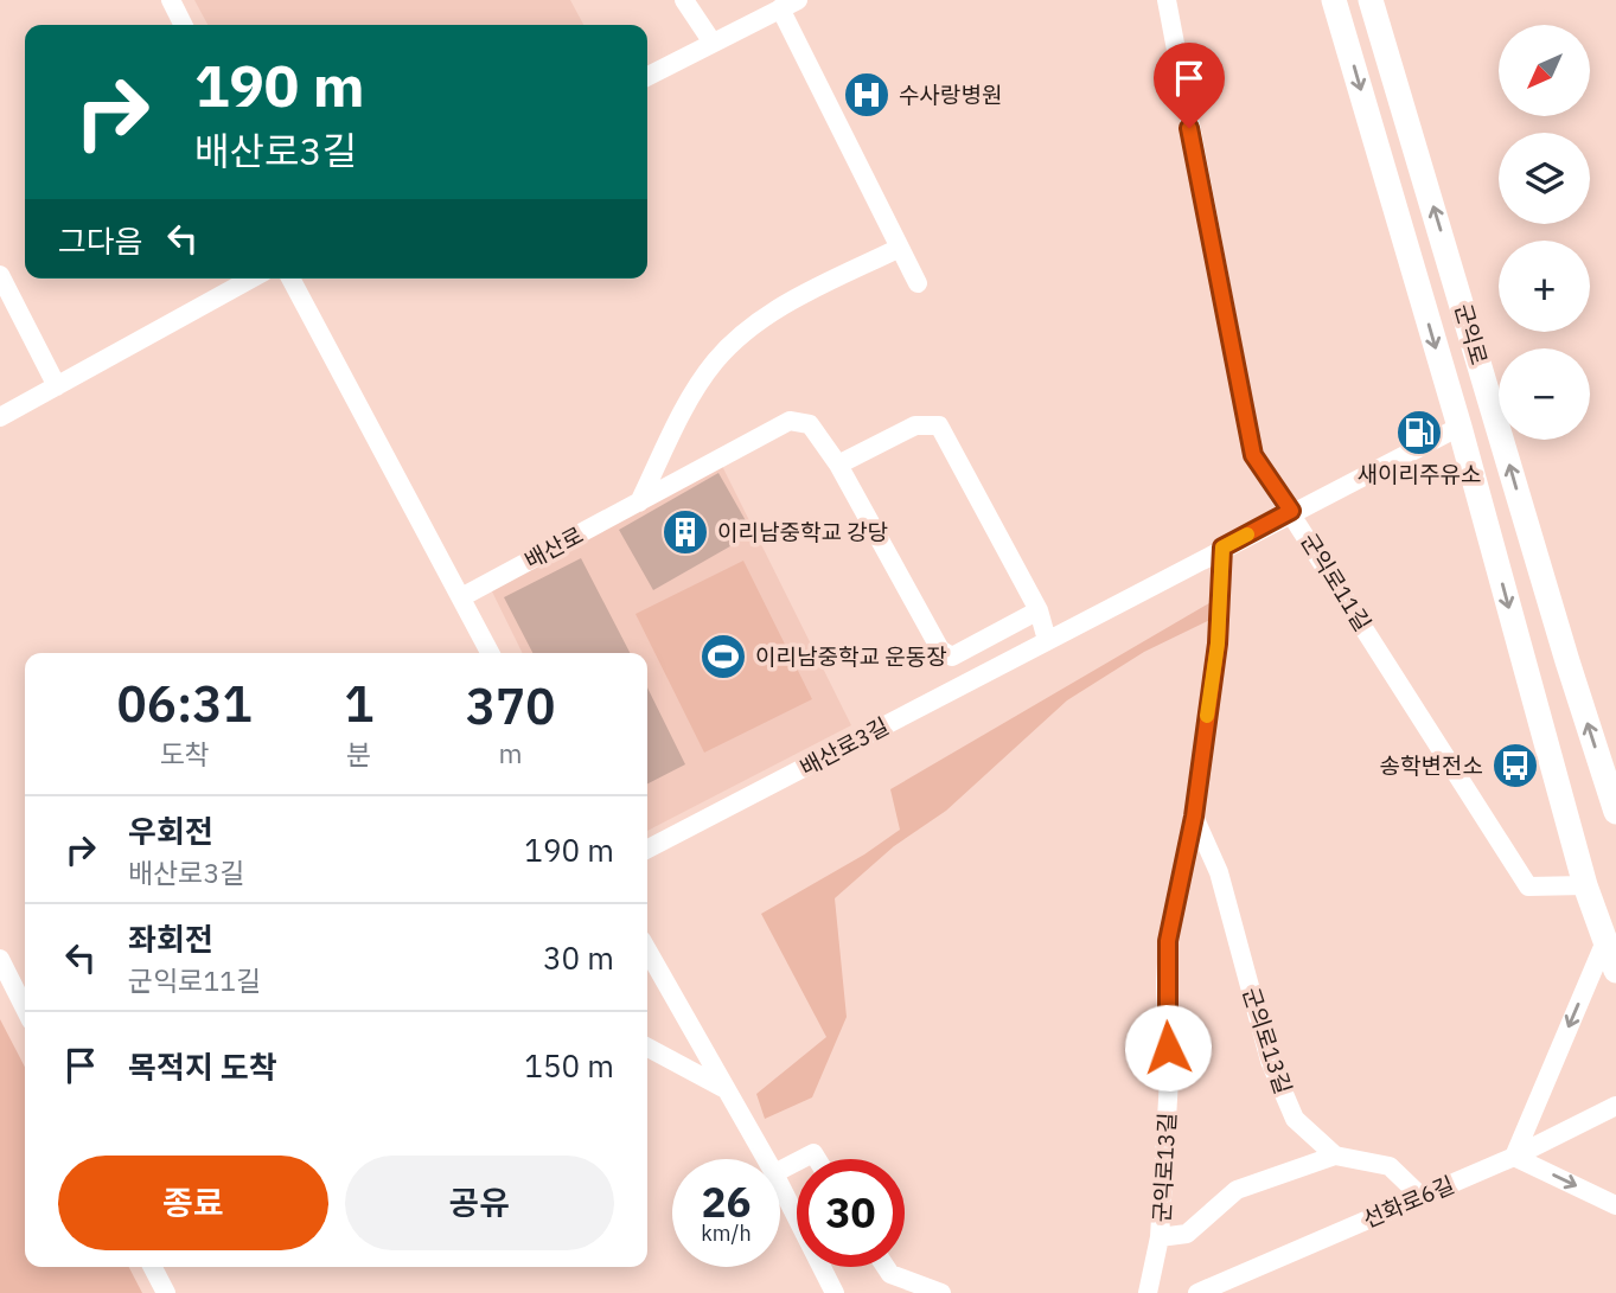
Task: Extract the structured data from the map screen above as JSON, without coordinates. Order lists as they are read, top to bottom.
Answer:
{
  "streets": {
    "main road": ["군익로"],
    "street": [
      "배산로",
      "군익로11길",
      "배산로3길",
      "군의로13길",
      "군익로13길",
      "선화로6길"
    ]
  },
  "crossings": [
    ["군익로", "군익로11길"],
    ["군익로11길", "배산로3길"],
    ["배산로3길", "군익로13길"],
    ["군의로13길", "군익로13길"]
  ],
  "places": {
    "hospital": ["수사랑병원"],
    "fuel station": ["새이리주유소"],
    "building": ["이리남중학교 강당"],
    "sports": ["이리남중학교 운동장"],
    "bus stop": ["송학변전소"]
  },
  "north": "bottom left",
  "page": {
    "map_buttons": ["+", "−"],
    "turn": ["190 m", "배산로3길"],
    "then": "그다음",
    "eta": [
      "06:31",
      "도착",
      "1",
      "분",
      "370",
      "m"
    ],
    "list": [
      {
        "name": "우회전",
        "note": "배산로3길",
        "value": "190 m"
      },
      {
        "name": "좌회전",
        "note": "군익로11길",
        "value": "30 m"
      },
      {
        "name": "목적지 도착",
        "value": "150 m"
      }
    ],
    "buttons": ["종료", "공유"],
    "speed": "26 km/h",
    "limit": "30"
  }
}
